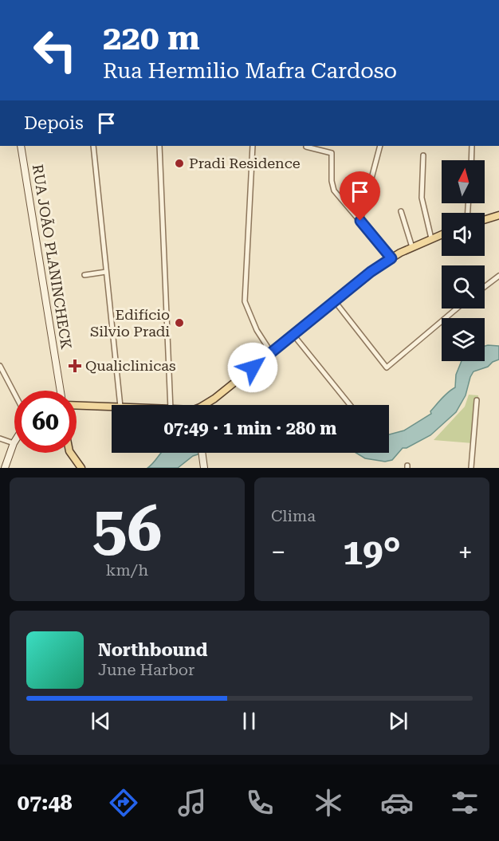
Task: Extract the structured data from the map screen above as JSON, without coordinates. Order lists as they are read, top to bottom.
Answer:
{
  "streets": {
    "main road": ["RUA JOÃO PLANINCHECK"]
  },
  "places": {
    "other": ["Pradi Residence", "Edifício Silvio Pradi"],
    "health": ["Qualiclinicas"]
  },
  "north": "top",
  "page": {
    "turn": ["220 m", "Rua Hermilio Mafra Cardoso"],
    "then": "Depois",
    "limit": "60",
    "trip": "07:49 · 1 min · 280 m",
    "tile": [
      ["56", "km/h"],
      "Clima"
    ],
    "heat": ["−", "19°", "+"],
    "song": ["Northbound", "June Harbor"],
    "tabs": "07:48"
  }
}
